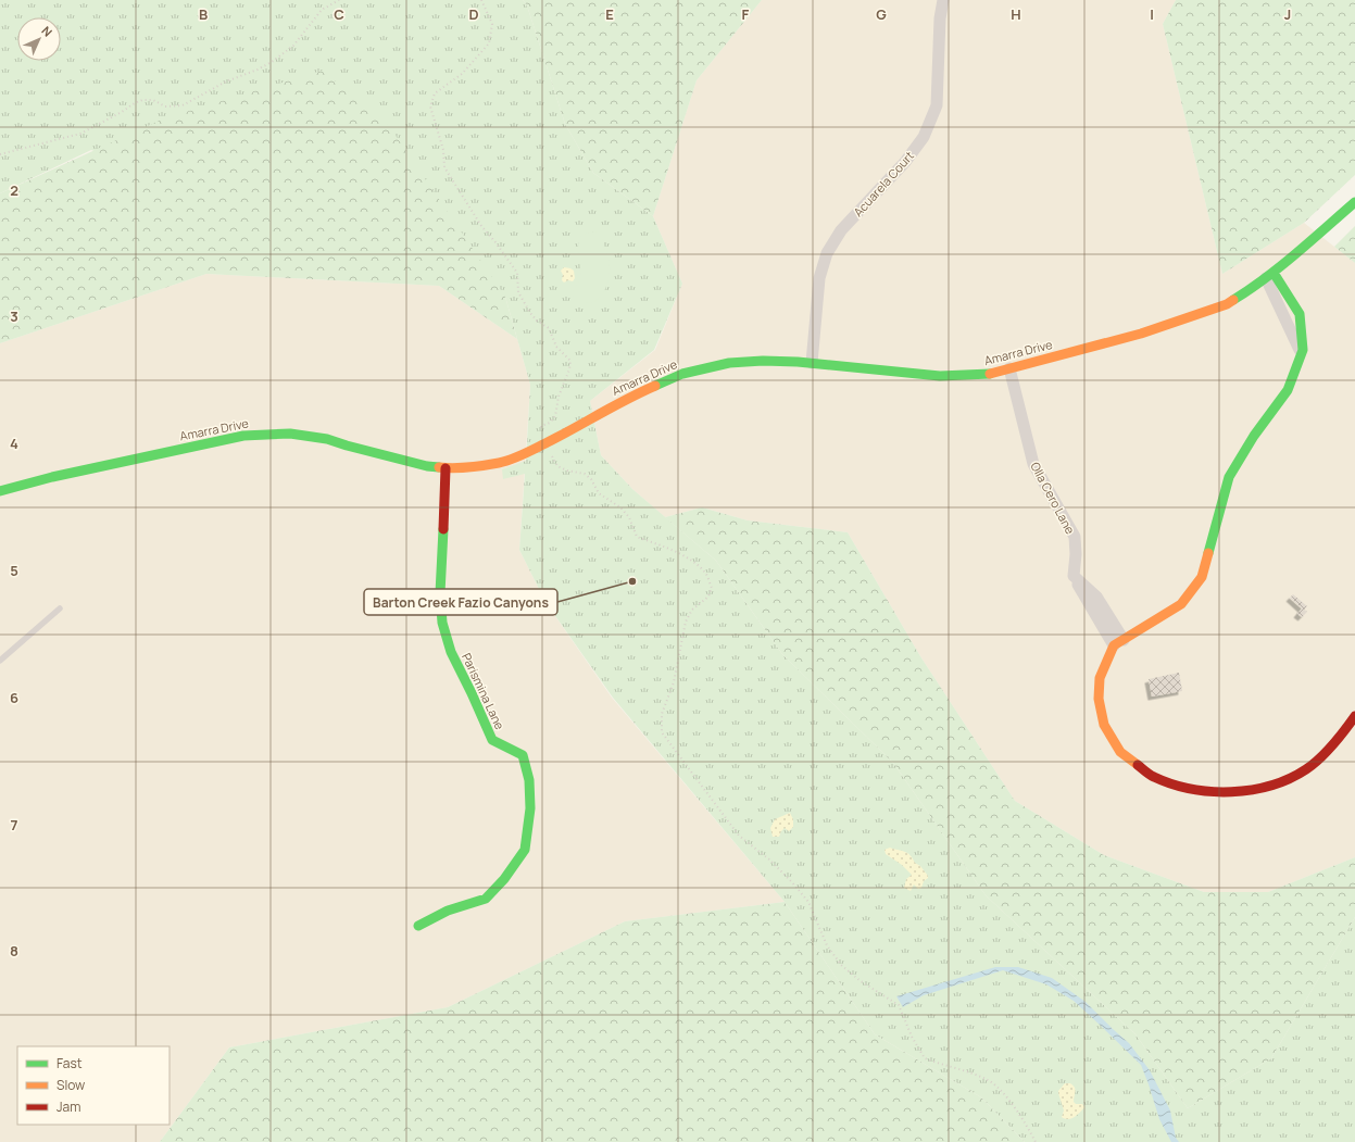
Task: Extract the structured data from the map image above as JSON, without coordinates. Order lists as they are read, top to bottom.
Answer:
{
  "streets": {
    "street": [
      "Acuarela Court",
      "Amarra Drive",
      "Olla Cero Lane",
      "Parismina Lane"
    ]
  },
  "crossings": [
    ["Acuarela Court", "Amarra Drive"],
    ["Amarra Drive", "Olla Cero Lane"],
    ["Amarra Drive", "Parismina Lane"]
  ],
  "places": ["Barton Creek Fazio Canyons"],
  "legend": ["Fast", "Slow", "Jam"],
  "north": "top right",
  "grid": {
    "columns": [
      "B",
      "C",
      "D",
      "E",
      "F",
      "G",
      "H",
      "I",
      "J"
    ],
    "rows": [
      "2",
      "3",
      "4",
      "5",
      "6",
      "7",
      "8"
    ]
  }
}
